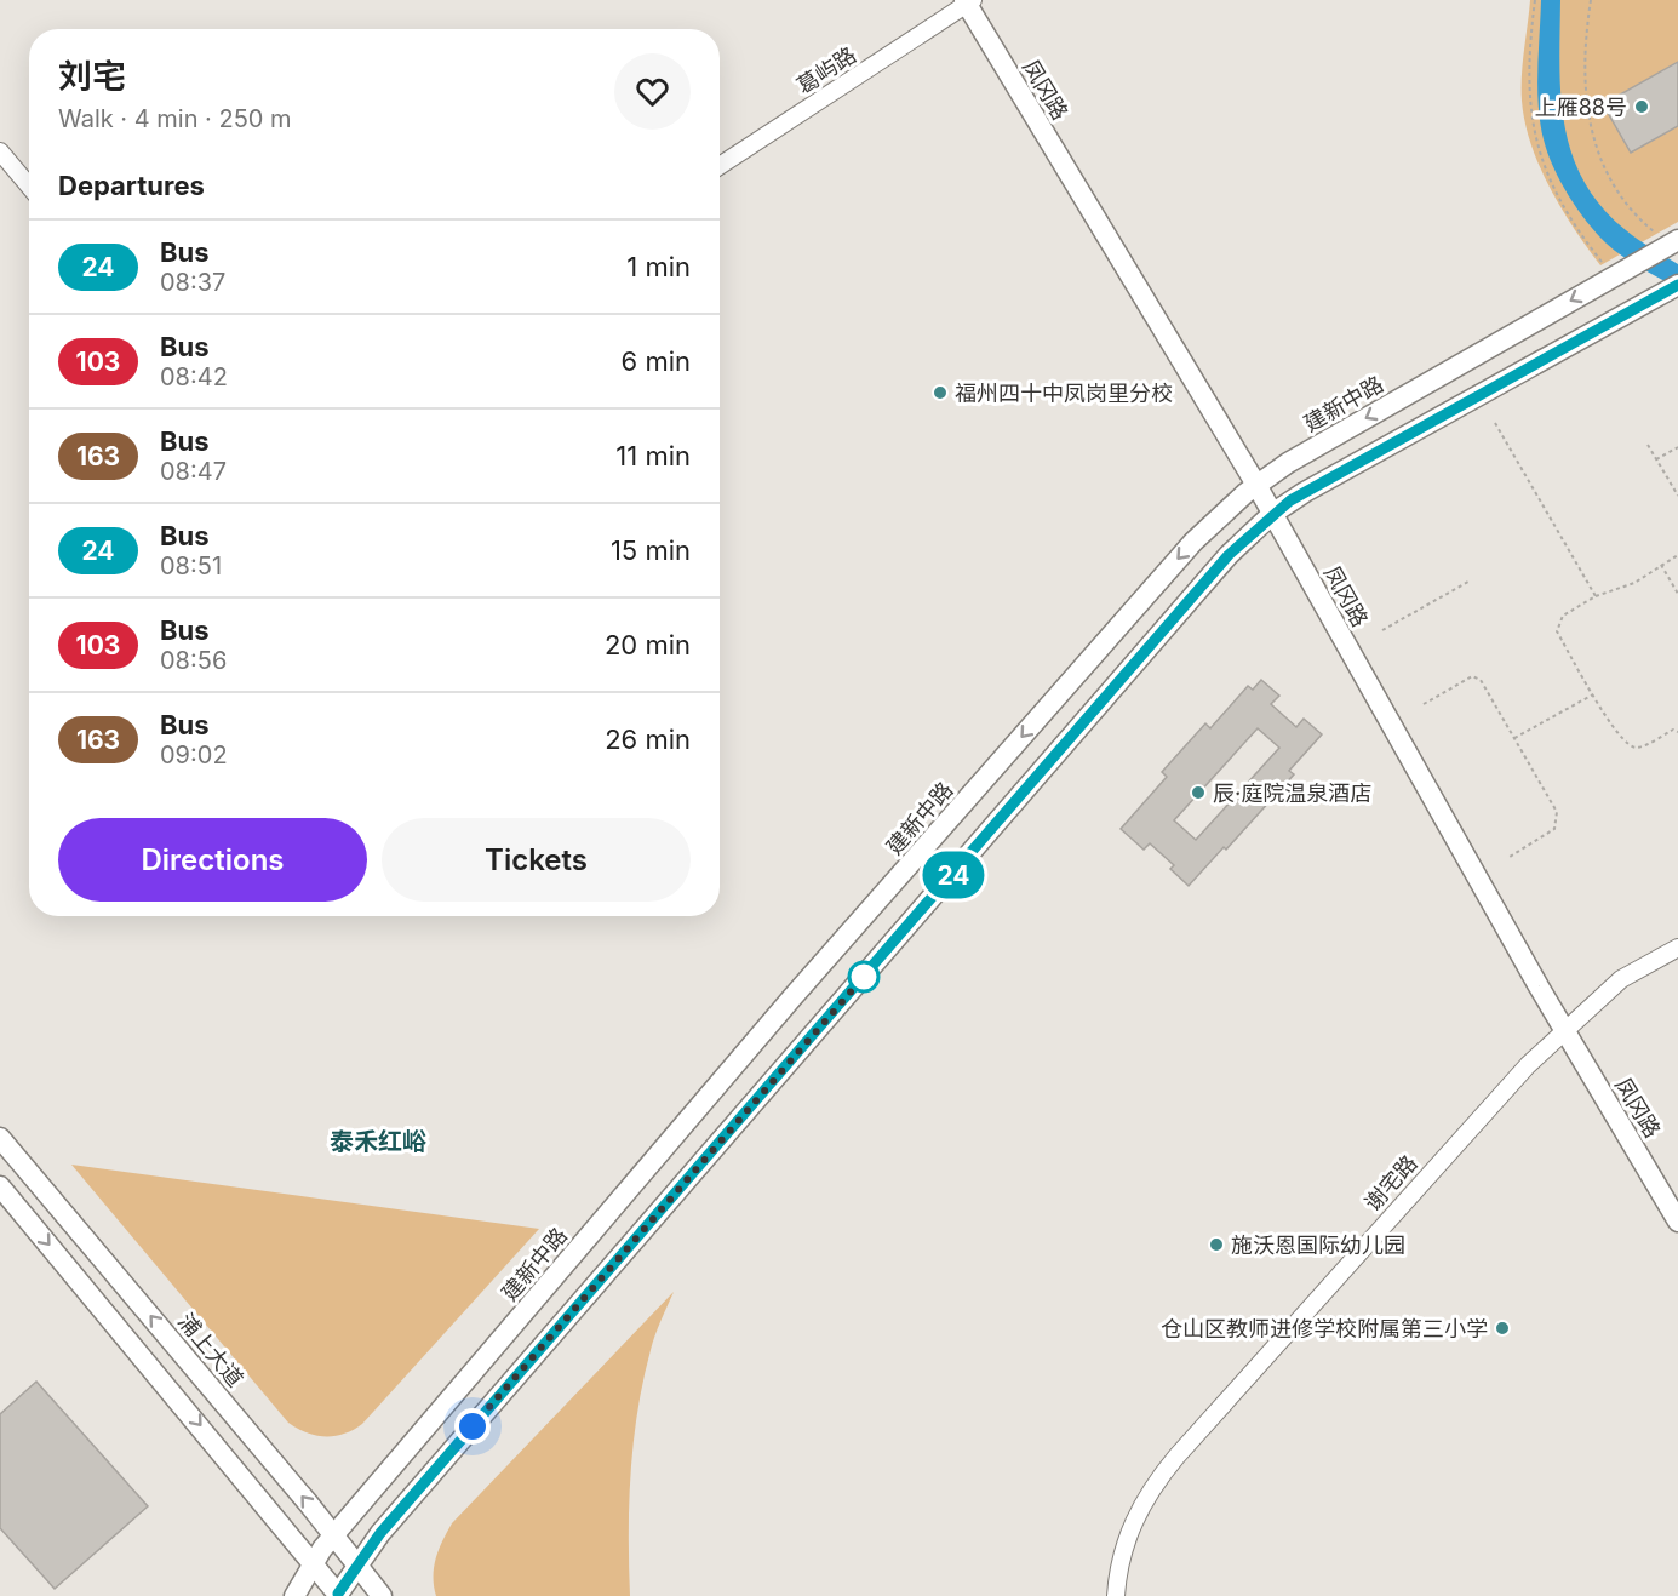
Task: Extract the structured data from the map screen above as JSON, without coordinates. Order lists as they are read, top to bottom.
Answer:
{
  "streets": {
    "main road": ["凤冈路", "建新中路", "浦上大道"],
    "street": ["葛屿路", "谢宅路"]
  },
  "crossings": [
    ["葛屿路", "凤冈路"],
    ["凤冈路", "建新中路"],
    ["凤冈路", "谢宅路"],
    ["建新中路", "浦上大道"]
  ],
  "districts": ["泰禾红峪"],
  "places": [
    "上雁88号",
    "福州四十中凤岗里分校",
    "辰·庭院温泉酒店",
    "施沃恩国际幼儿园",
    "仓山区教师进修学校附属第三小学"
  ],
  "lines": ["bus line 24"],
  "page": {
    "on_map": "24",
    "heading": [
      ["刘宅", "Walk · 4 min · 250 m"],
      "Departures"
    ],
    "list": [
      {
        "mark": "24",
        "name": "Bus",
        "note": "08:37",
        "value": "1 min"
      },
      {
        "mark": "103",
        "name": "Bus",
        "note": "08:42",
        "value": "6 min"
      },
      {
        "mark": "163",
        "name": "Bus",
        "note": "08:47",
        "value": "11 min"
      },
      {
        "mark": "24",
        "name": "Bus",
        "note": "08:51",
        "value": "15 min"
      },
      {
        "mark": "103",
        "name": "Bus",
        "note": "08:56",
        "value": "20 min"
      },
      {
        "mark": "163",
        "name": "Bus",
        "note": "09:02",
        "value": "26 min"
      }
    ],
    "buttons": ["Directions", "Tickets"]
  }
}
